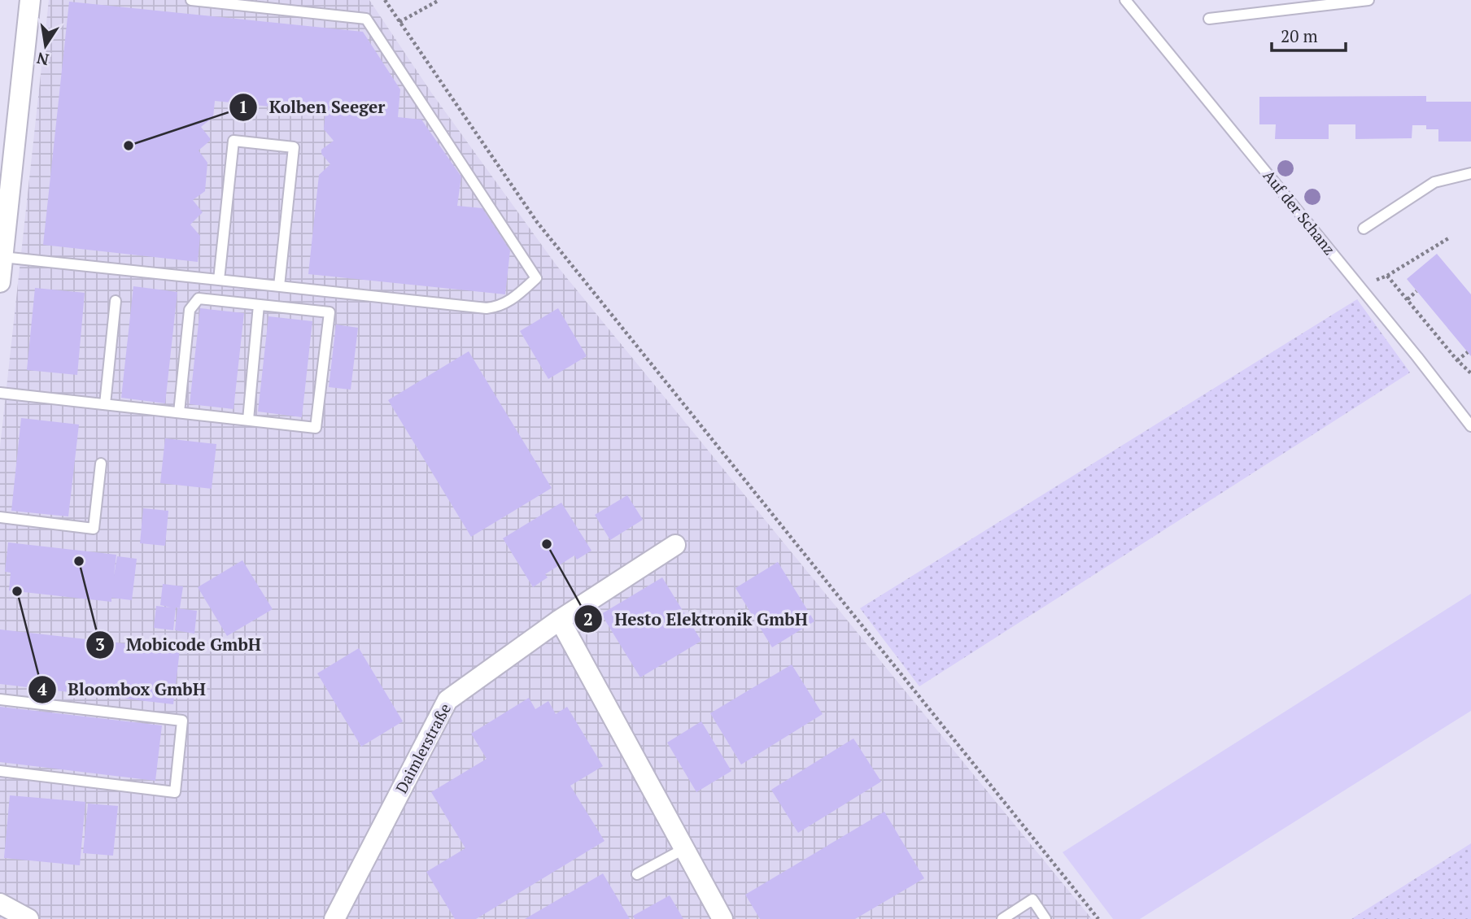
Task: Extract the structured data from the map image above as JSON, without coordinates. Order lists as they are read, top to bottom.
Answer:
{
  "streets": {
    "street": ["Daimlerstraße"],
    "lane": ["Auf der Schanz"]
  },
  "places": [
    "Kolben Seeger",
    "Hesto Elektronik GmbH",
    "Mobicode GmbH",
    "Bloombox GmbH"
  ],
  "scale_bar": "20 m",
  "north": "bottom"
}
